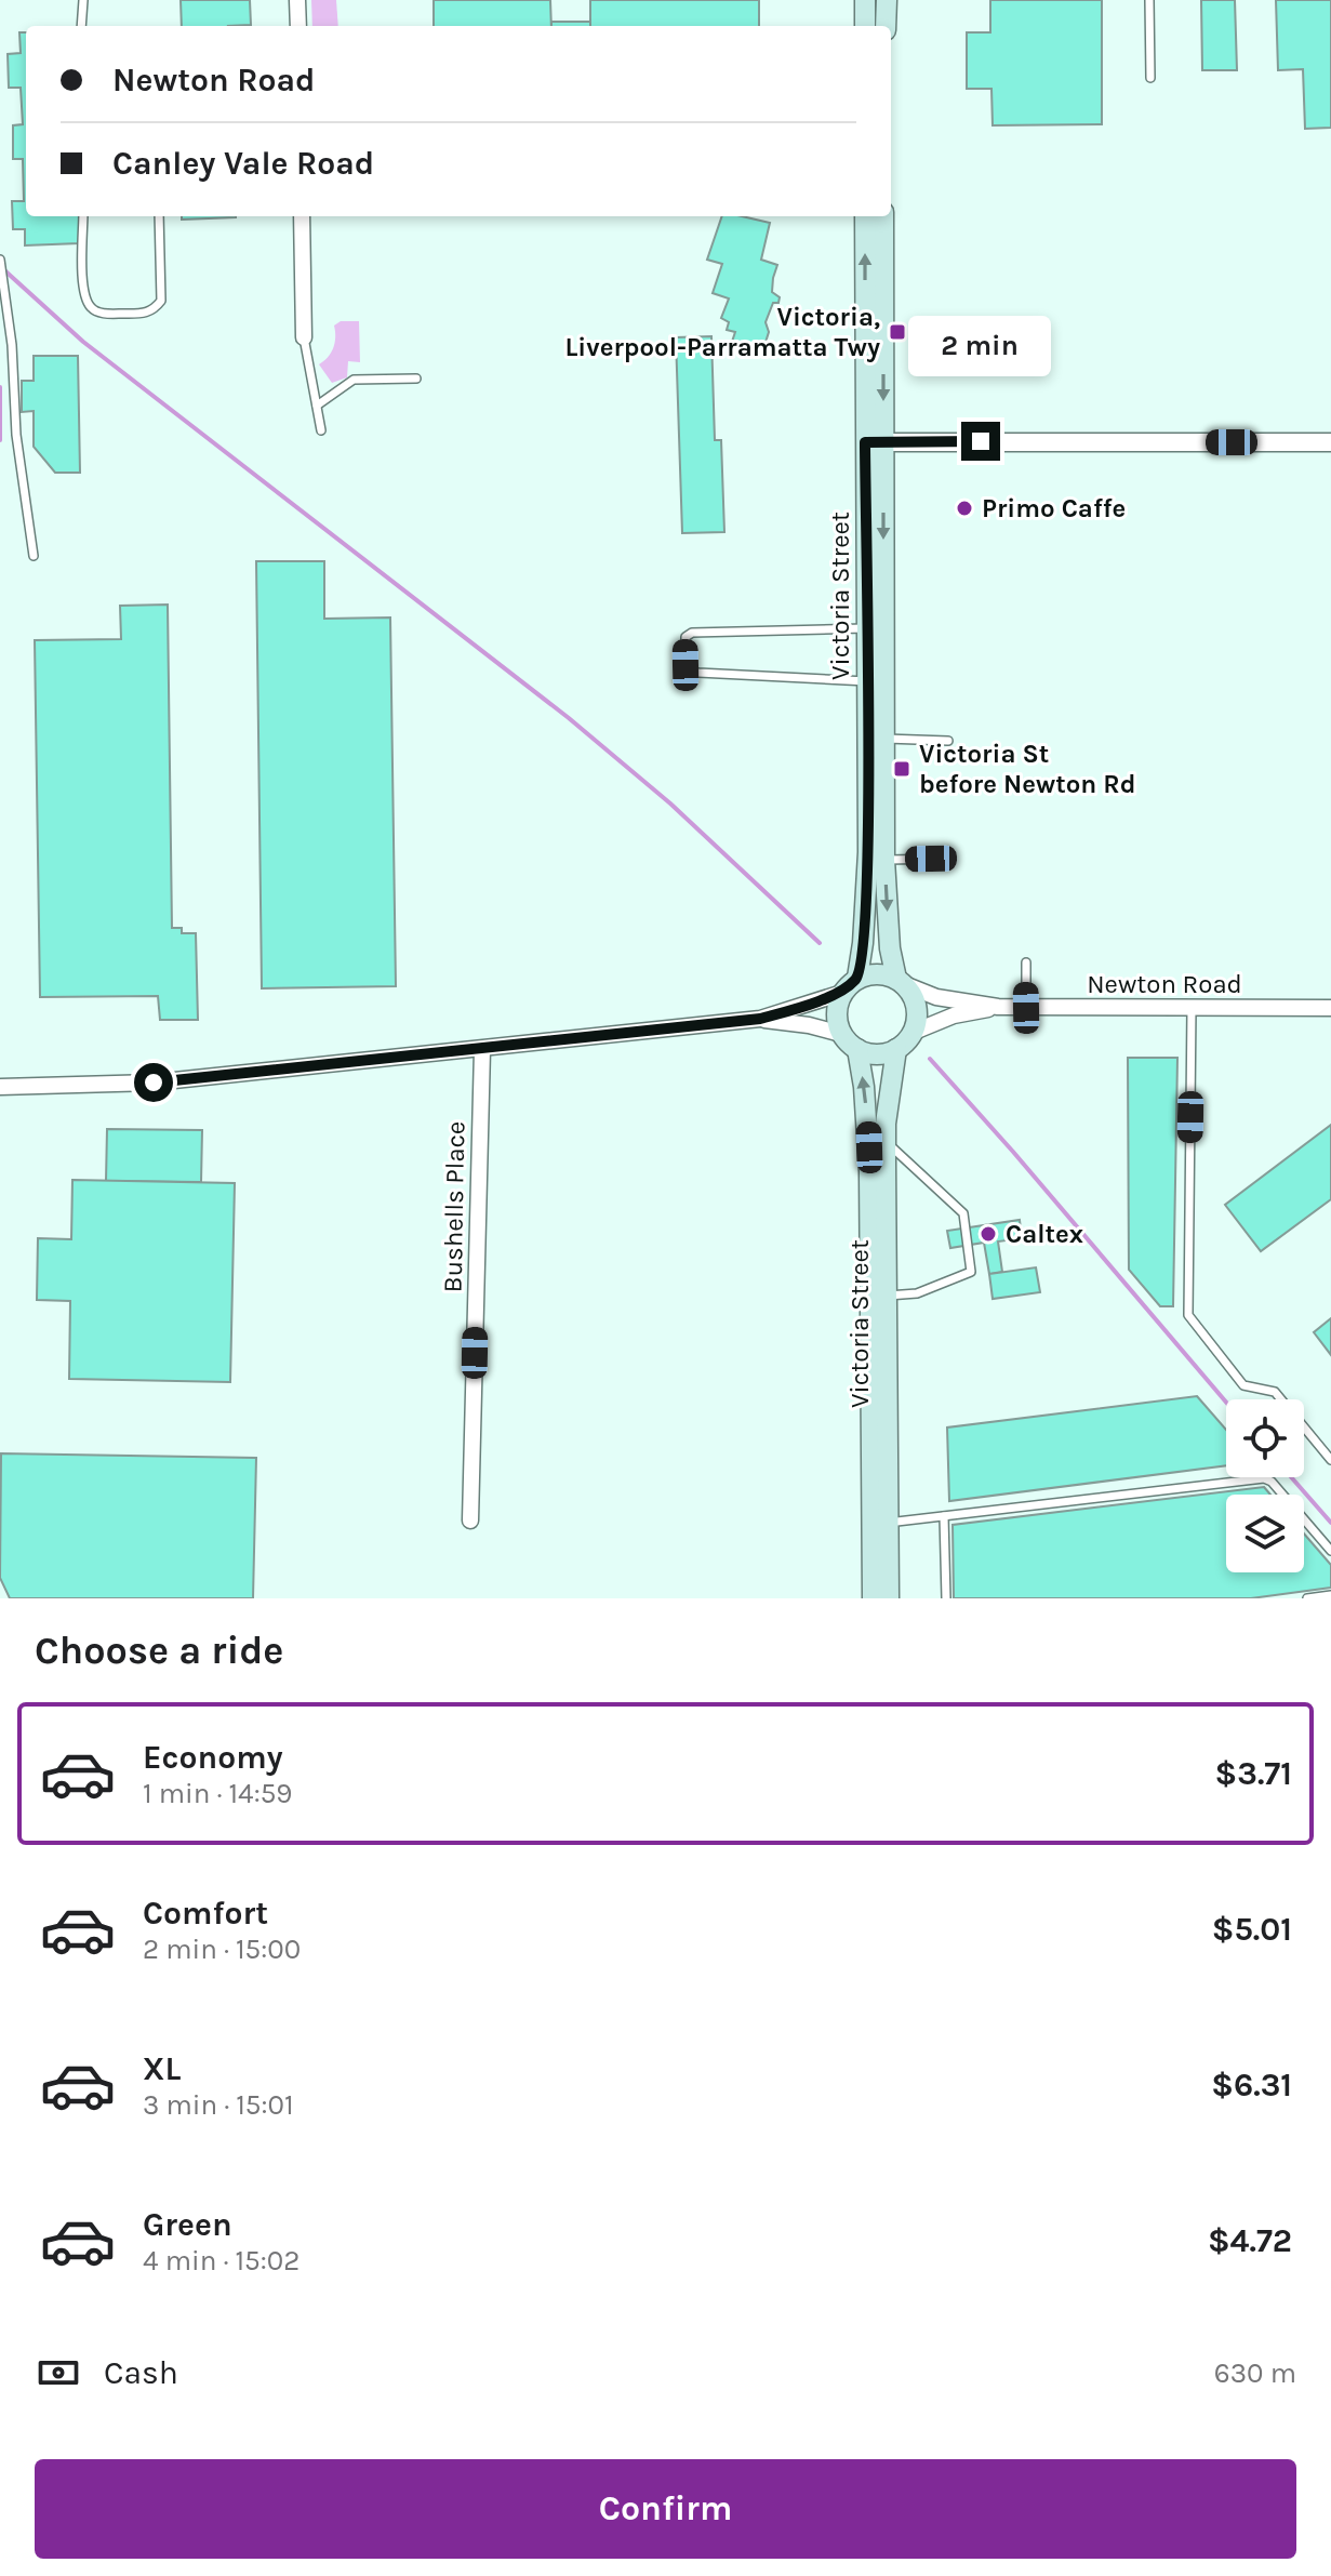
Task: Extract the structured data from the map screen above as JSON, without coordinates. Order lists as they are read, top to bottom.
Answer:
{
  "streets": {
    "main road": ["Victoria Street"],
    "street": ["Newton Road", "Bushells Place"]
  },
  "crossings": [
    ["Victoria Street", "Newton Road"]
  ],
  "places": {
    "transit": ["Victoria, Liverpool-Parramatta Twy", "Victoria St before Newton Rd"],
    "other": ["Primo Caffe", "Caltex"]
  },
  "page": {
    "banner": ["Newton Road", "Canley Vale Road"],
    "bubble": "2 min",
    "heading": "Choose a ride",
    "list": [
      {
        "name": "Economy",
        "note": "1 min · 14:59",
        "value": "$3.71"
      },
      {
        "name": "Comfort",
        "note": "2 min · 15:00",
        "value": "$5.01"
      },
      {
        "name": "XL",
        "note": "3 min · 15:01",
        "value": "$6.31"
      },
      {
        "name": "Green",
        "note": "4 min · 15:02",
        "value": "$4.72"
      }
    ],
    "pay": ["Cash", "630 m"],
    "buttons": "Confirm"
  }
}
